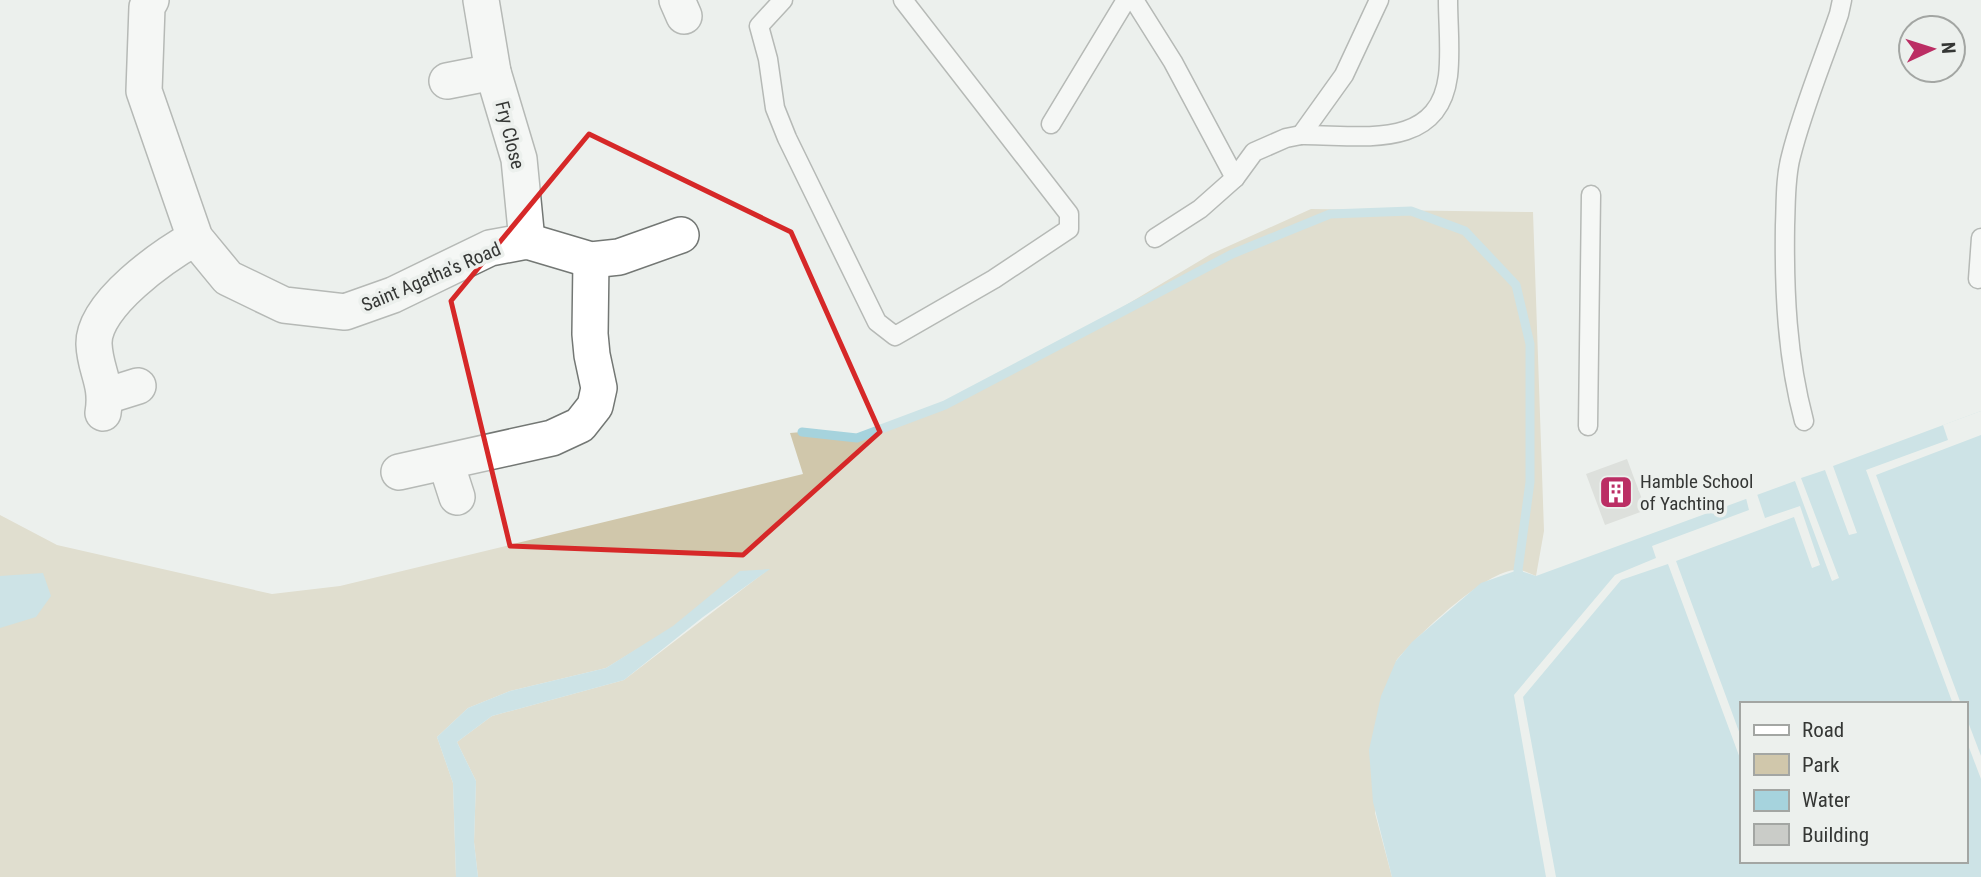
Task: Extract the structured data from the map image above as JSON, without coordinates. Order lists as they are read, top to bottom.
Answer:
{
  "streets": {
    "street": ["Fry Close", "Saint Agatha's Road"]
  },
  "crossings": [
    ["Fry Close", "Saint Agatha's Road"]
  ],
  "places": {
    "building": ["Hamble School of Yachting"]
  },
  "legend": [
    "Road",
    "Park",
    "Water",
    "Building"
  ],
  "north": "right"
}
